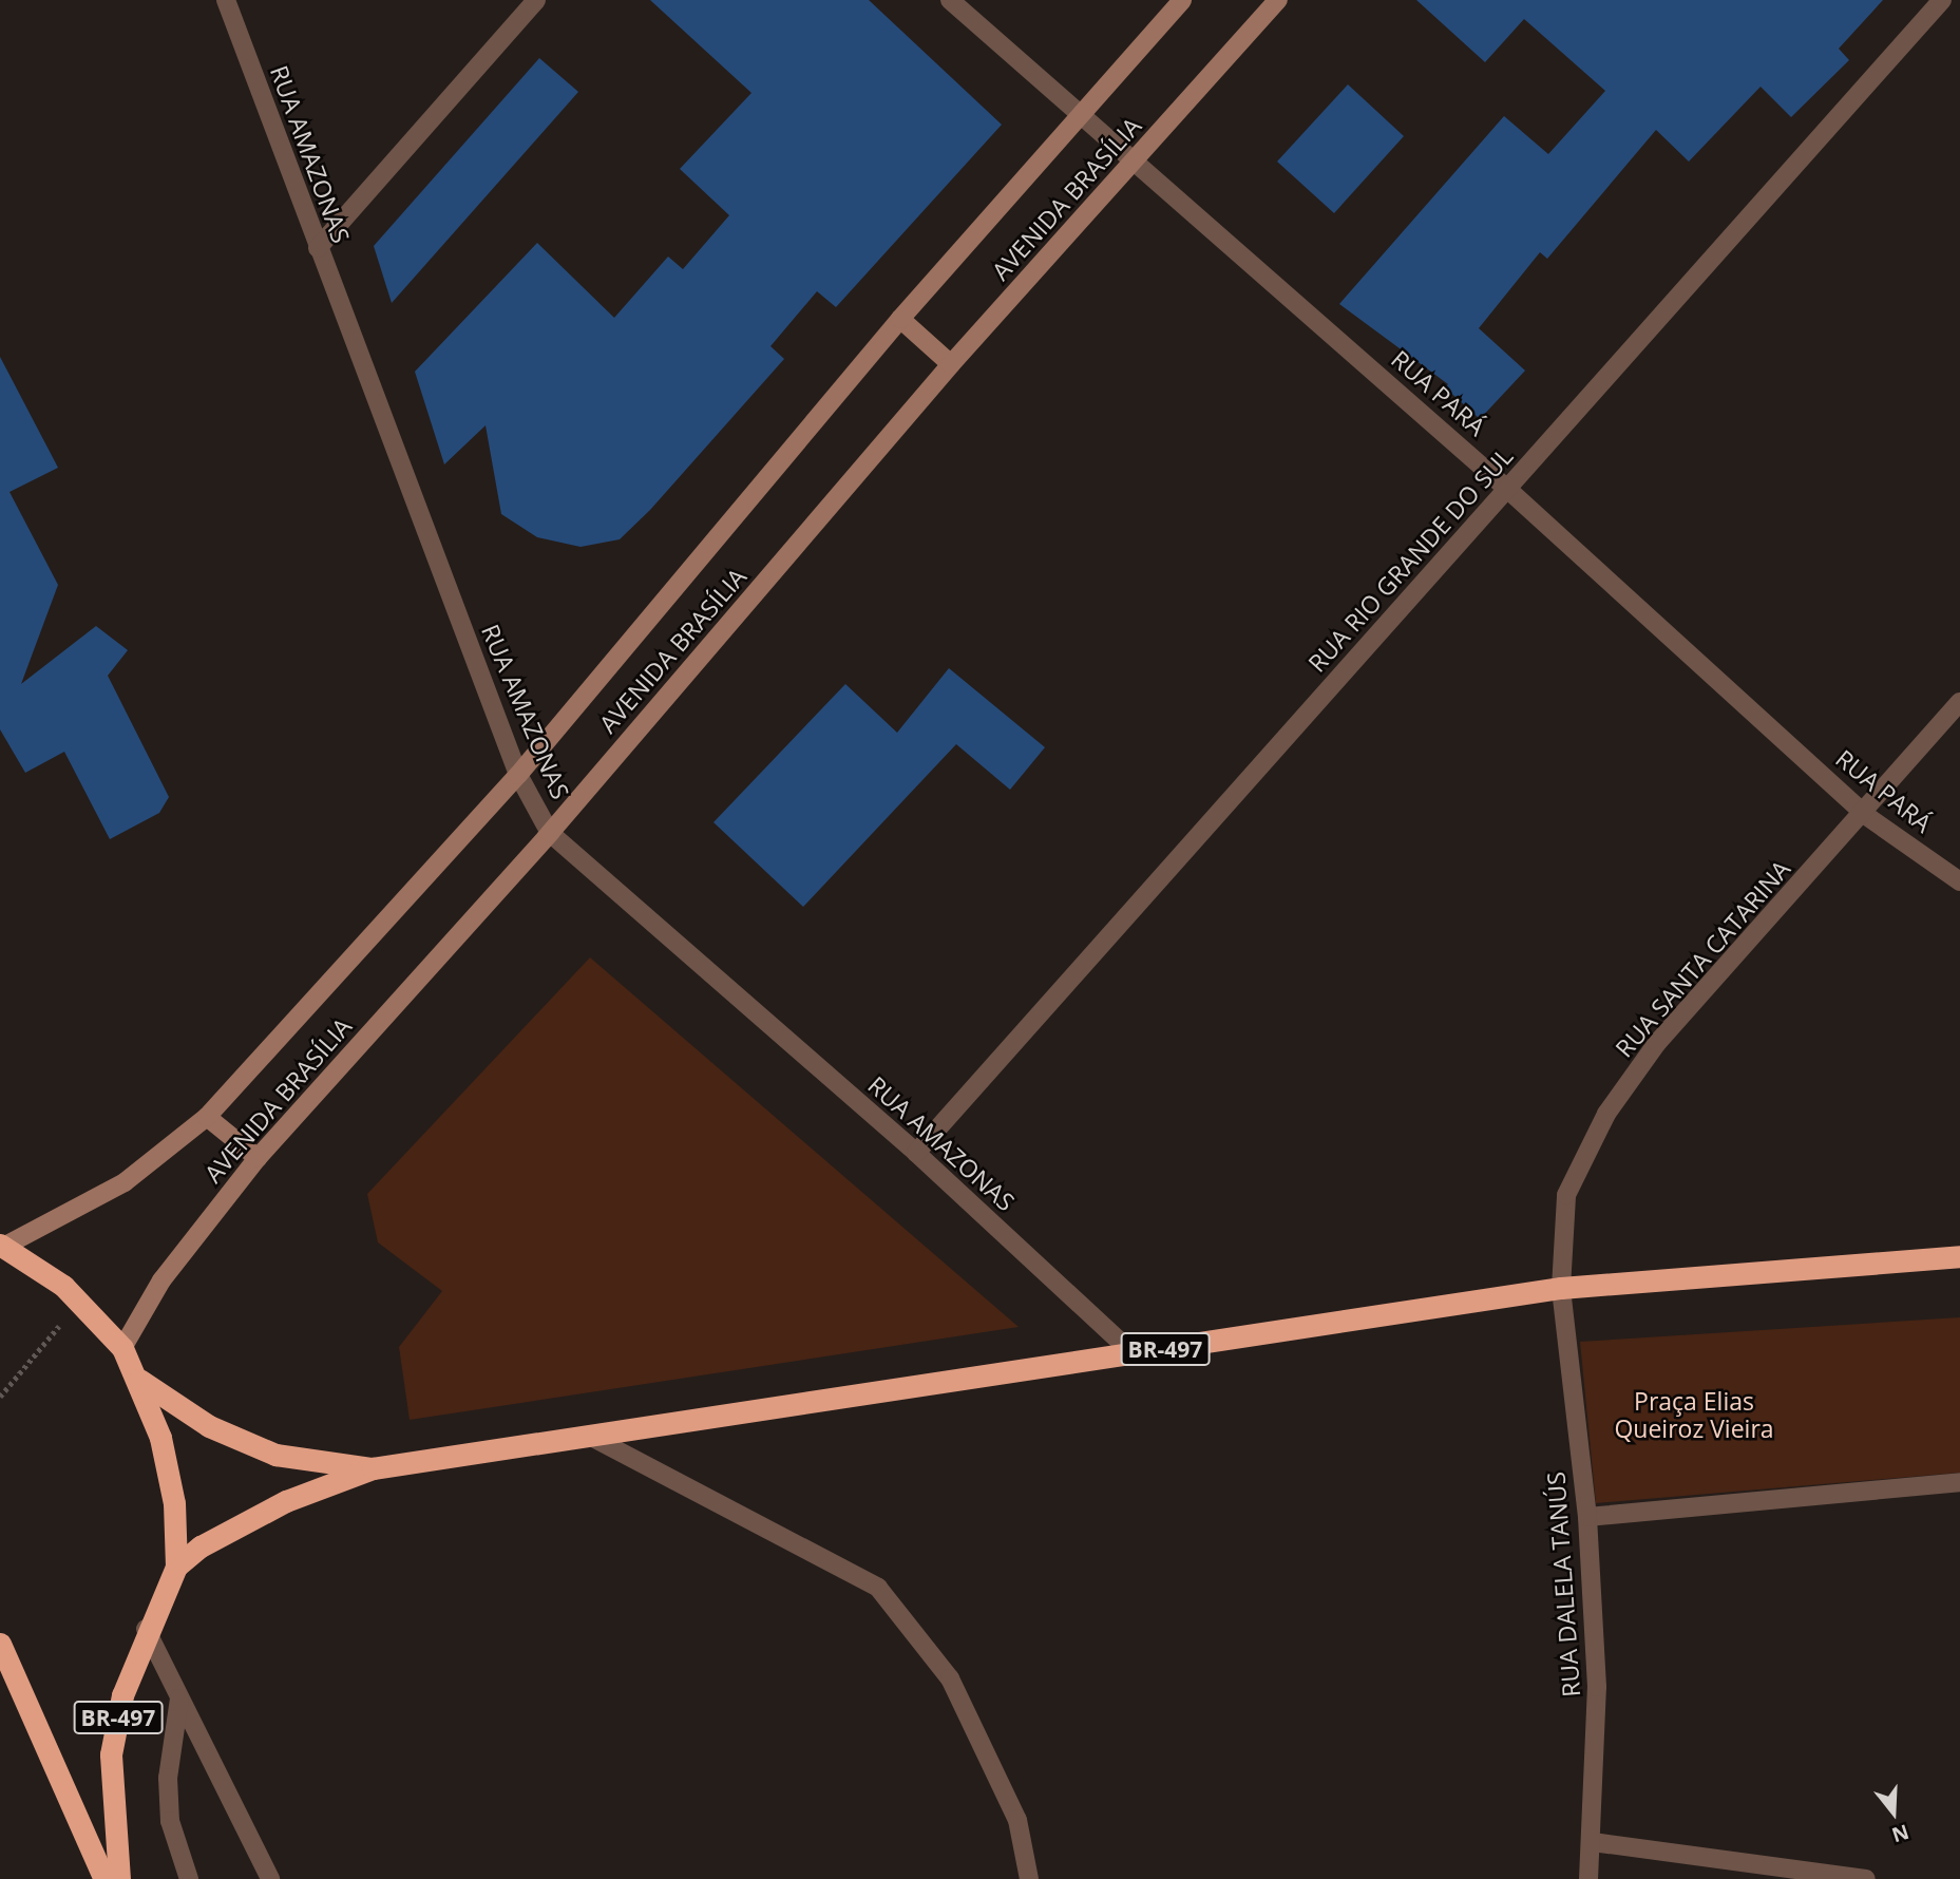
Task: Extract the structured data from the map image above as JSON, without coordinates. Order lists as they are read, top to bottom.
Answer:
{
  "streets": {
    "highway": ["BR-497"],
    "street": [
      "RUA AMAZONAS",
      "AVENIDA BRASÍLIA",
      "RUA PARÁ",
      "RUA RIO GRANDE DO SUL",
      "RUA SANTA CATARINA",
      "RUA DALELA TANÚS"
    ]
  },
  "crossings": [
    ["RUA AMAZONAS", "AVENIDA BRASÍLIA"],
    ["RUA AMAZONAS", "RUA RIO GRANDE DO SUL"],
    ["RUA AMAZONAS", "BR-497"],
    ["AVENIDA BRASÍLIA", "RUA PARÁ"],
    ["RUA PARÁ", "RUA RIO GRANDE DO SUL"],
    ["RUA PARÁ", "RUA SANTA CATARINA"],
    ["RUA SANTA CATARINA", "BR-497"],
    ["RUA SANTA CATARINA", "RUA DALELA TANÚS"],
    ["BR-497", "RUA DALELA TANÚS"]
  ],
  "parks": ["Praça Elias Queiroz Vieira"],
  "north": "bottom"
}
